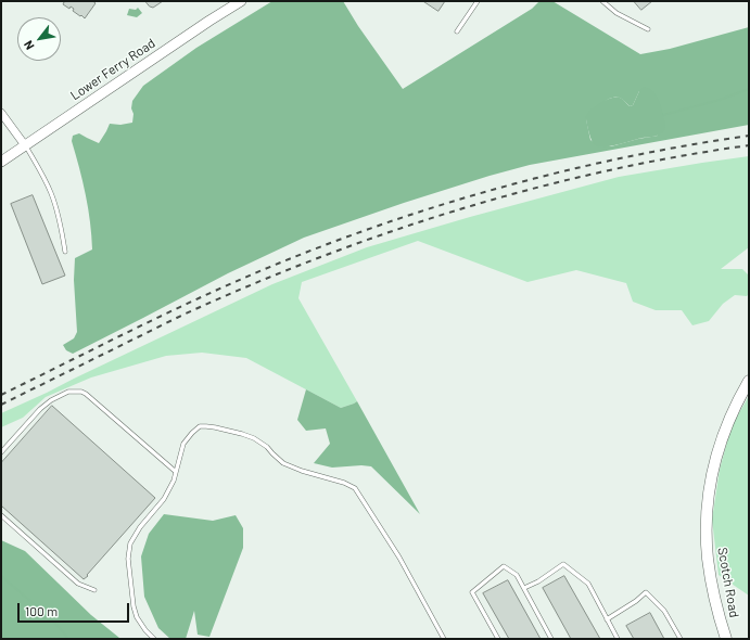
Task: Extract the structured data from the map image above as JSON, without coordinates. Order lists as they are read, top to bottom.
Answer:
{
  "streets": {
    "main road": ["Scotch Road"],
    "street": ["Lower Ferry Road"]
  },
  "scale_bar": "100 m",
  "north": "bottom left"
}
